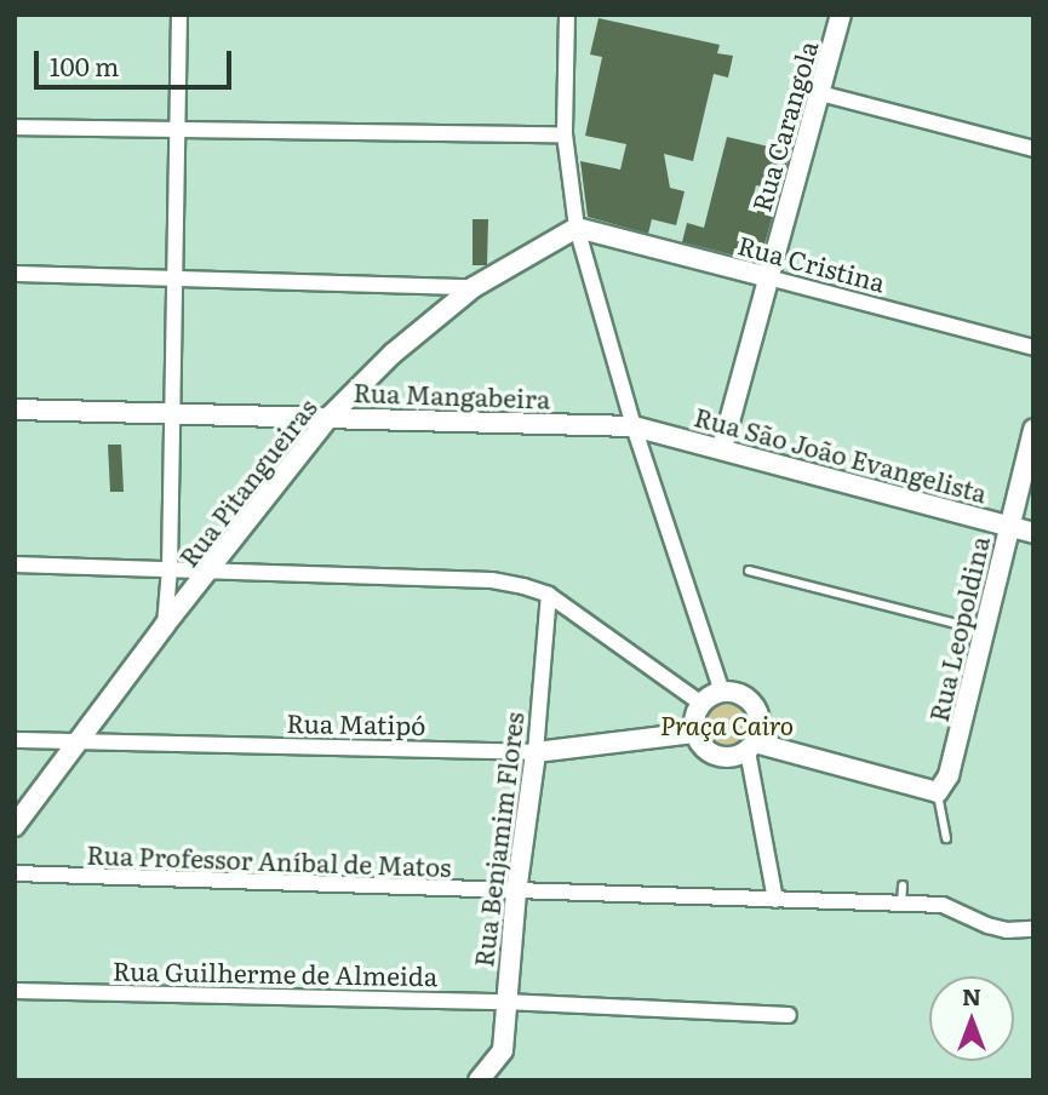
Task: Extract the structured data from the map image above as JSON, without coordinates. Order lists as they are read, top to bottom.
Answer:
{
  "streets": {
    "street": [
      "Rua Carangola",
      "Rua Cristina",
      "Rua Mangabeira",
      "Rua São João Evangelista",
      "Rua Pitangueiras",
      "Rua Leopoldina",
      "Rua Matipó",
      "Rua Benjamim Flores",
      "Rua Professor Aníbal de Matos",
      "Rua Guilherme de Almeida"
    ]
  },
  "crossings": [
    ["Rua Carangola", "Rua Cristina"],
    ["Rua Carangola", "Rua São João Evangelista"],
    ["Rua Cristina", "Rua Pitangueiras"],
    ["Rua Mangabeira", "Rua São João Evangelista"],
    ["Rua Mangabeira", "Rua Pitangueiras"],
    ["Rua São João Evangelista", "Rua Leopoldina"],
    ["Rua Pitangueiras", "Rua Matipó"],
    ["Rua Matipó", "Rua Benjamim Flores"],
    ["Rua Benjamim Flores", "Rua Professor Aníbal de Matos"],
    ["Rua Benjamim Flores", "Rua Guilherme de Almeida"]
  ],
  "parks": ["Praça Cairo"],
  "scale_bar": "100 m",
  "north": "top"
}
